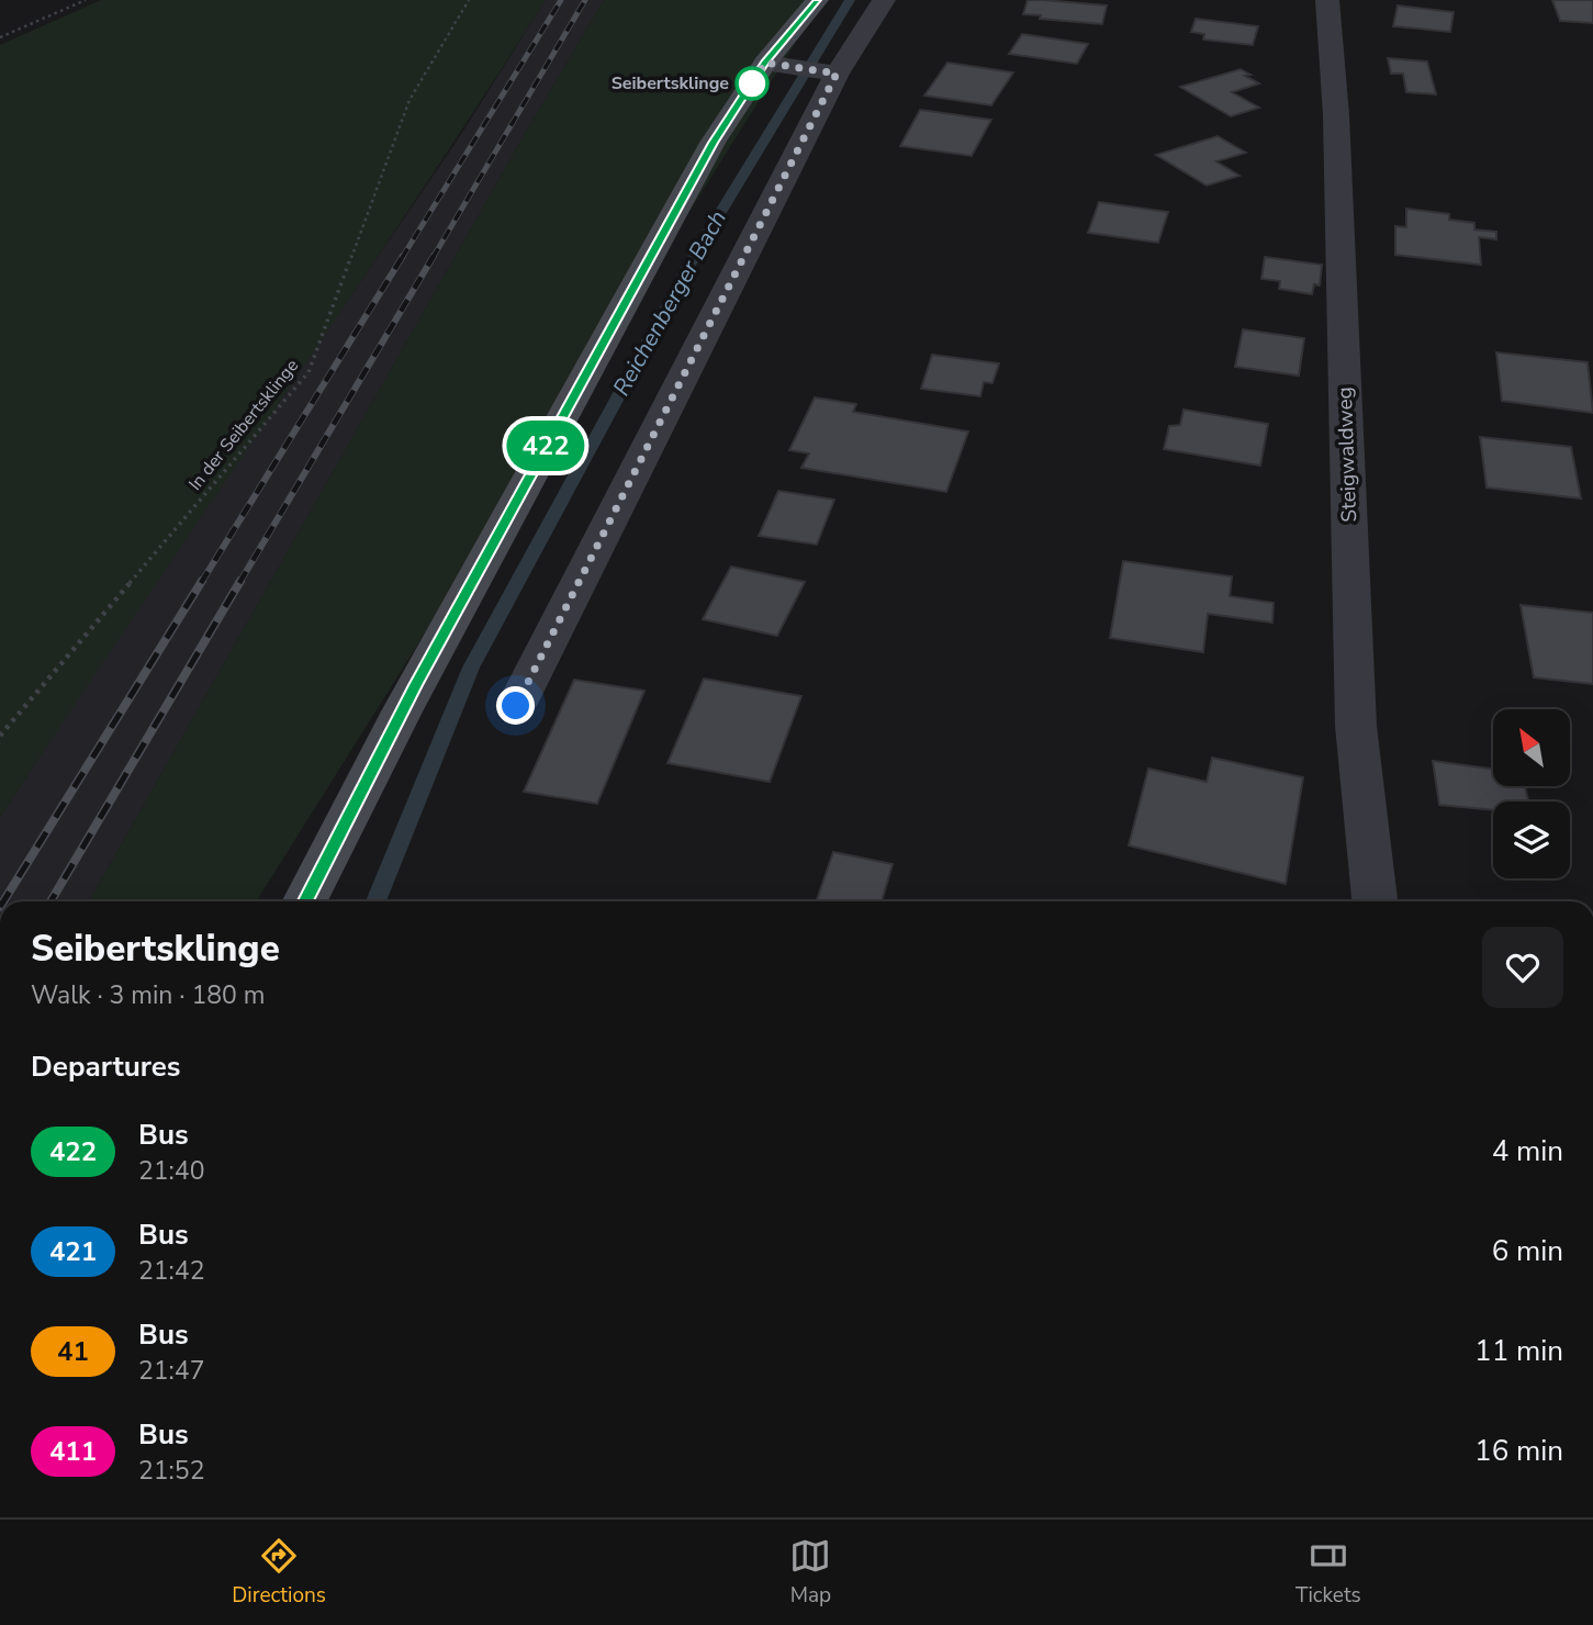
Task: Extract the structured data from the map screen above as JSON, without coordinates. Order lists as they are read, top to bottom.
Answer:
{
  "streets": {
    "street": ["Steigwaldweg"],
    "path": ["In der Seibertsklinge"]
  },
  "water": ["Reichenberger Bach"],
  "places": ["Seibertsklinge"],
  "lines": ["bus line 422"],
  "north": "top left",
  "page": {
    "on_map": "422",
    "heading": [
      ["Seibertsklinge", "Walk · 3 min · 180 m"],
      "Departures"
    ],
    "list": [
      {
        "mark": "422",
        "name": "Bus",
        "note": "21:40",
        "value": "4 min"
      },
      {
        "mark": "421",
        "name": "Bus",
        "note": "21:42",
        "value": "6 min"
      },
      {
        "mark": "41",
        "name": "Bus",
        "note": "21:47",
        "value": "11 min"
      },
      {
        "mark": "411",
        "name": "Bus",
        "note": "21:52",
        "value": "16 min"
      }
    ],
    "tabs": ["Directions", "Map", "Tickets"]
  }
}
